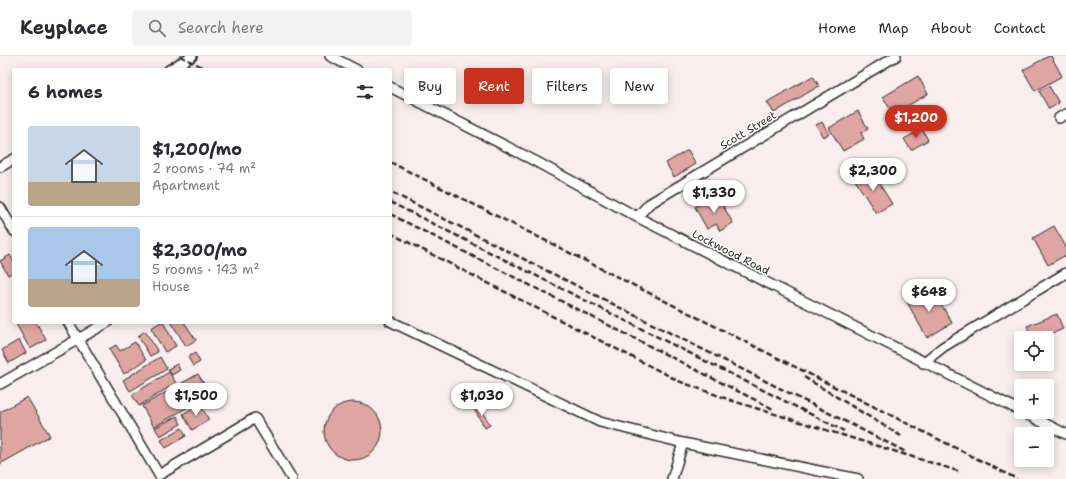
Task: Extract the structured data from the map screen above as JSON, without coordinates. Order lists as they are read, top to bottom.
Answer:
{
  "streets": {
    "street": ["Scott Street", "Lockwood Road"]
  },
  "crossings": [
    ["Scott Street", "Lockwood Road"]
  ],
  "page": {
    "header": "Keyplace",
    "search": "Search here",
    "nav": [
      "Home",
      "Map",
      "About",
      "Contact"
    ],
    "chip": [
      "Buy",
      "Rent",
      "Filters",
      "New"
    ],
    "heading": "6 homes",
    "price": [
      "$1,200",
      "$2,300",
      "$1,330",
      "$648",
      "$1,500",
      "$1,030"
    ],
    "list": [
      {
        "name": "$1,200/mo",
        "note": "2 rooms · 74 m² · Apartment"
      },
      {
        "name": "$2,300/mo",
        "note": "5 rooms · 143 m² · House"
      }
    ],
    "map_buttons": ["+", "−"]
  }
}
